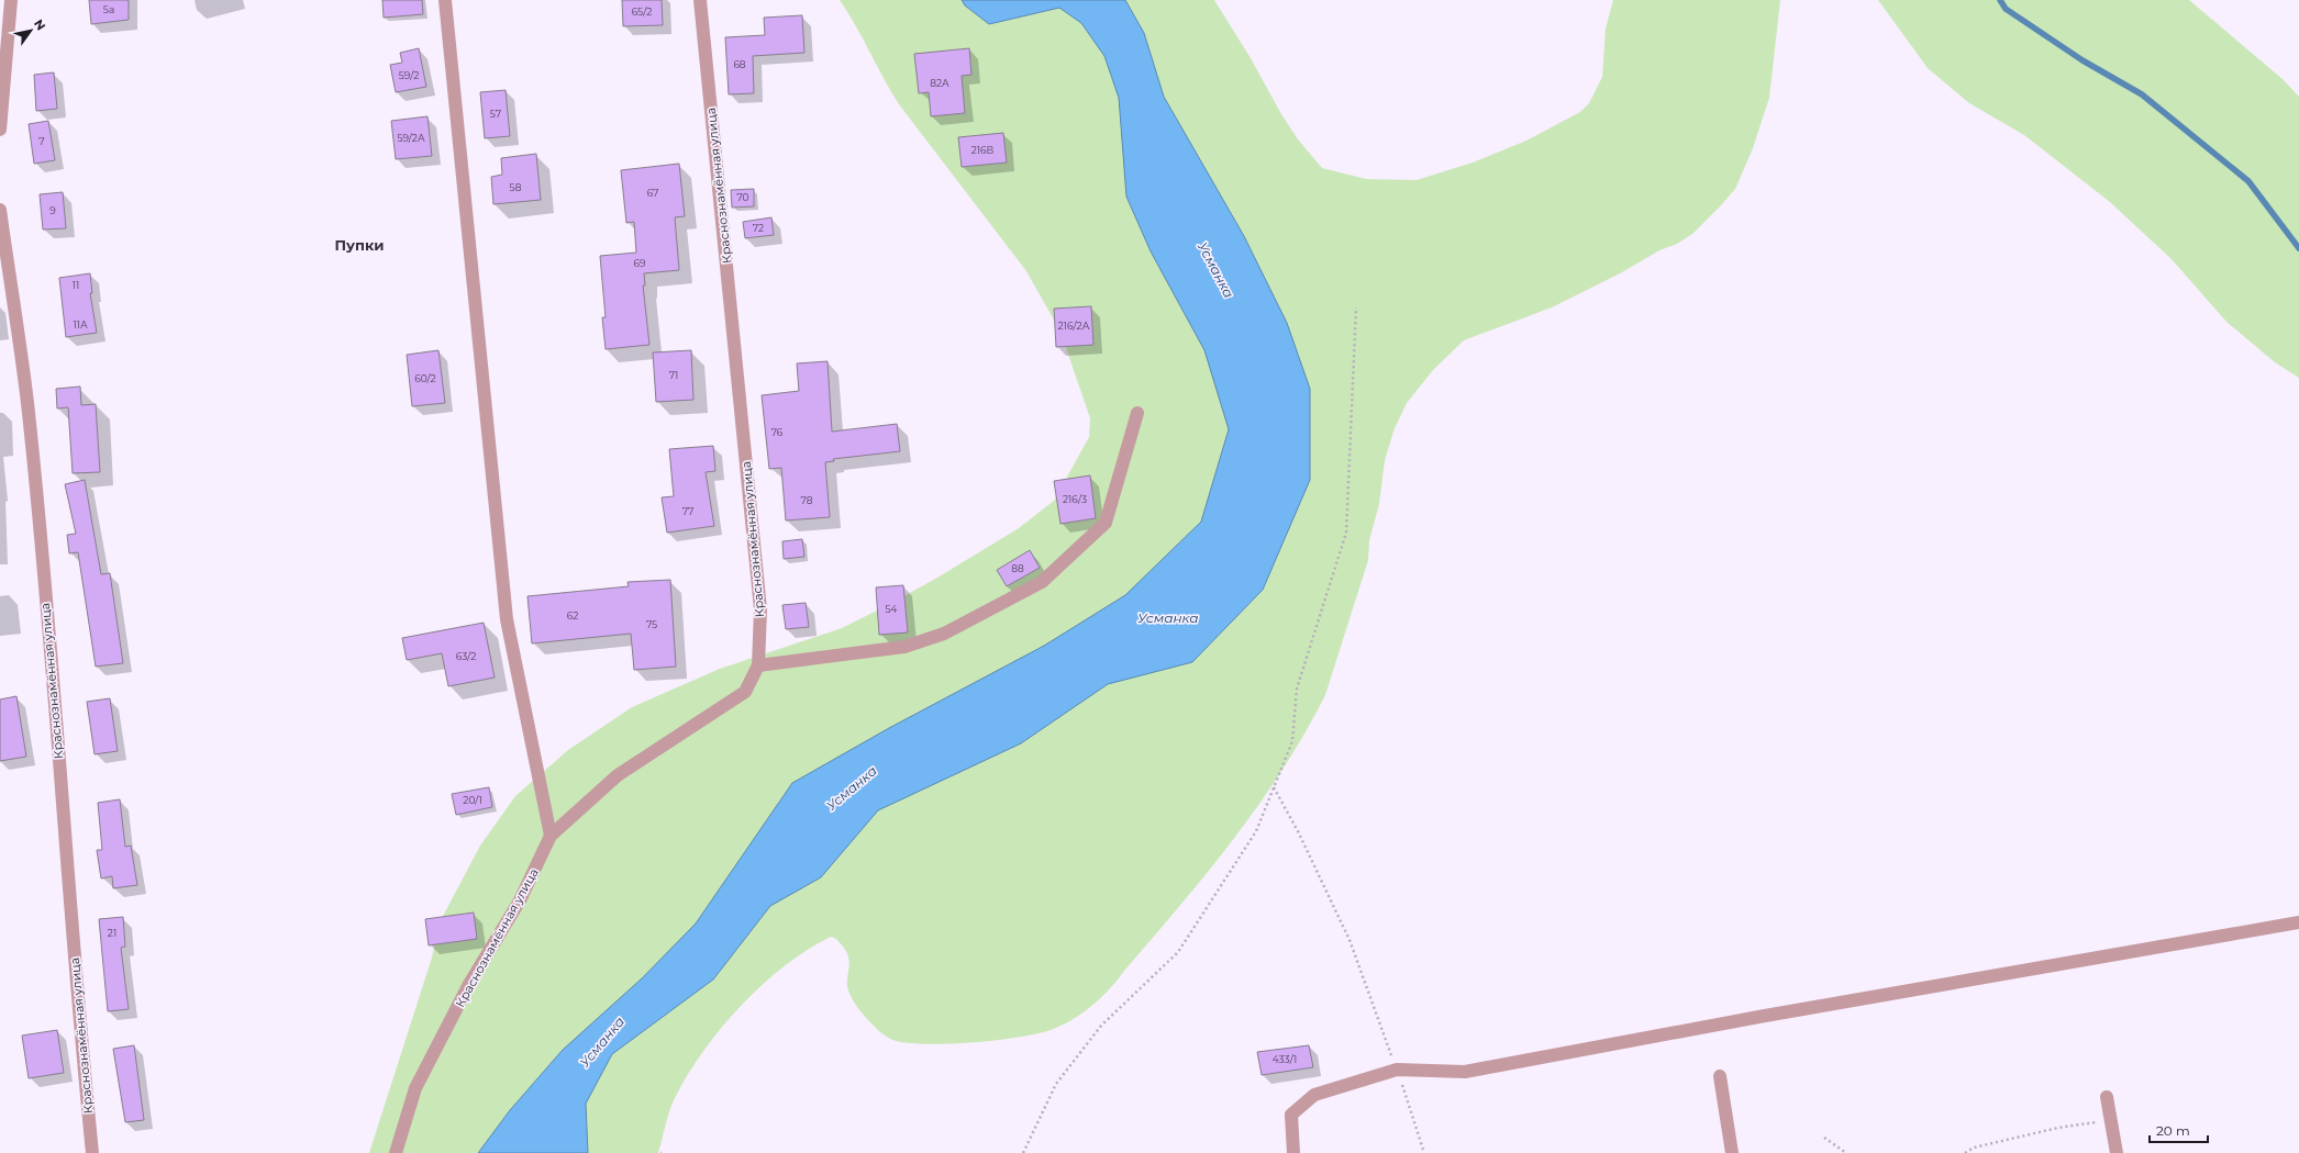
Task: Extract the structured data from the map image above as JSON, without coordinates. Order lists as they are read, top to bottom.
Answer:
{
  "streets": {
    "street": ["Краснознамённая улица"]
  },
  "districts": ["Пупки"],
  "water": ["Усманка"],
  "house_numbers": [
    "5а",
    "65/2",
    "68",
    "59/2",
    "82А",
    "57",
    "59/2А",
    "7",
    "216В",
    "58",
    "67",
    "70",
    "9",
    "72",
    "69",
    "11",
    "11А",
    "216/2А",
    "71",
    "60/2",
    "76",
    "216/3",
    "78",
    "77",
    "88",
    "54",
    "62",
    "75",
    "63/2",
    "20/1",
    "21",
    "433/1"
  ],
  "scale_bar": "20 m",
  "north": "top right"
}
